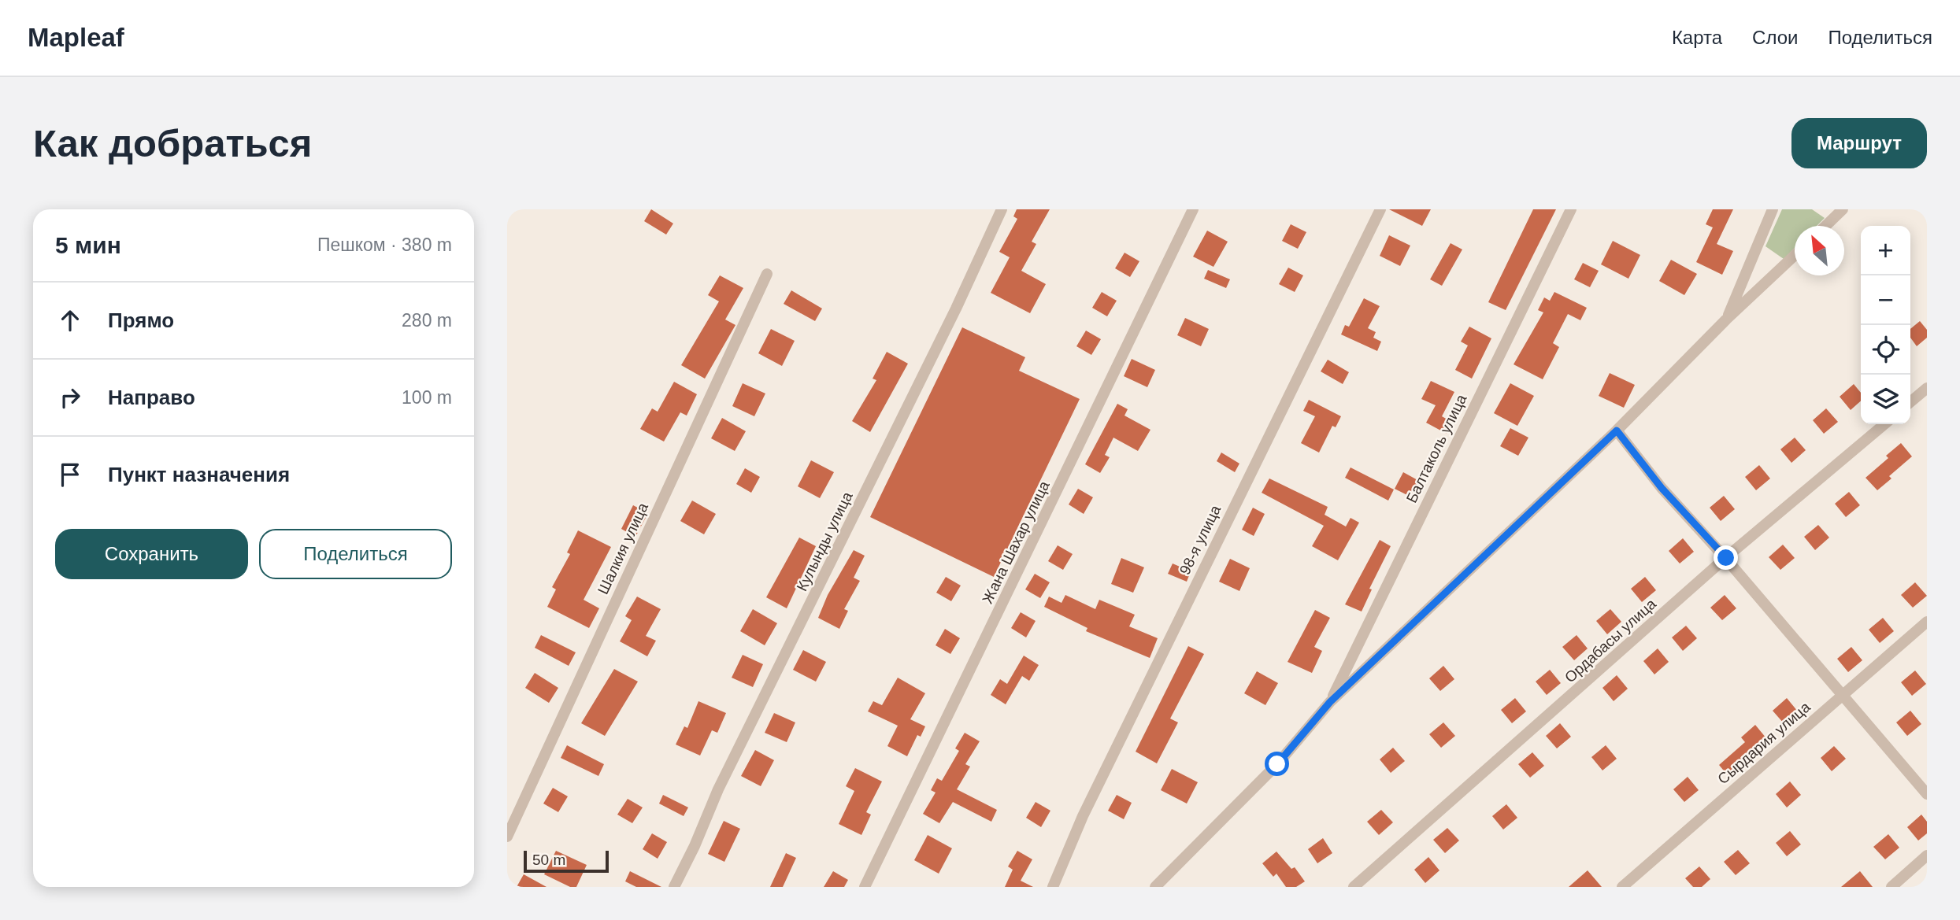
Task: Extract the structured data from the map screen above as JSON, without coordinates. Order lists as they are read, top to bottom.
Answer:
{
  "streets": {
    "street": [
      "Балтаколь улица",
      "98-я улица",
      "Кулынды улица",
      "Жана Шахар улица",
      "Шалкия улица",
      "Ордабасы улица",
      "Сырдария улица"
    ]
  },
  "scale_bar": "50 m",
  "north": "top left",
  "page": {
    "header": "Mapleaf",
    "nav": ["Карта", "Слои", "Поделиться"],
    "buttons": [
      "Маршрут",
      ["Сохранить", "Поделиться"]
    ],
    "title": "Как добраться",
    "heading": ["5 мин", "Пешком · 380 m"],
    "map_buttons": ["+", "−"],
    "list": [
      ["Прямо", "280 m"],
      ["Направо", "100 m"],
      "Пункт назначения"
    ],
    "scale": "50 m"
  }
}
